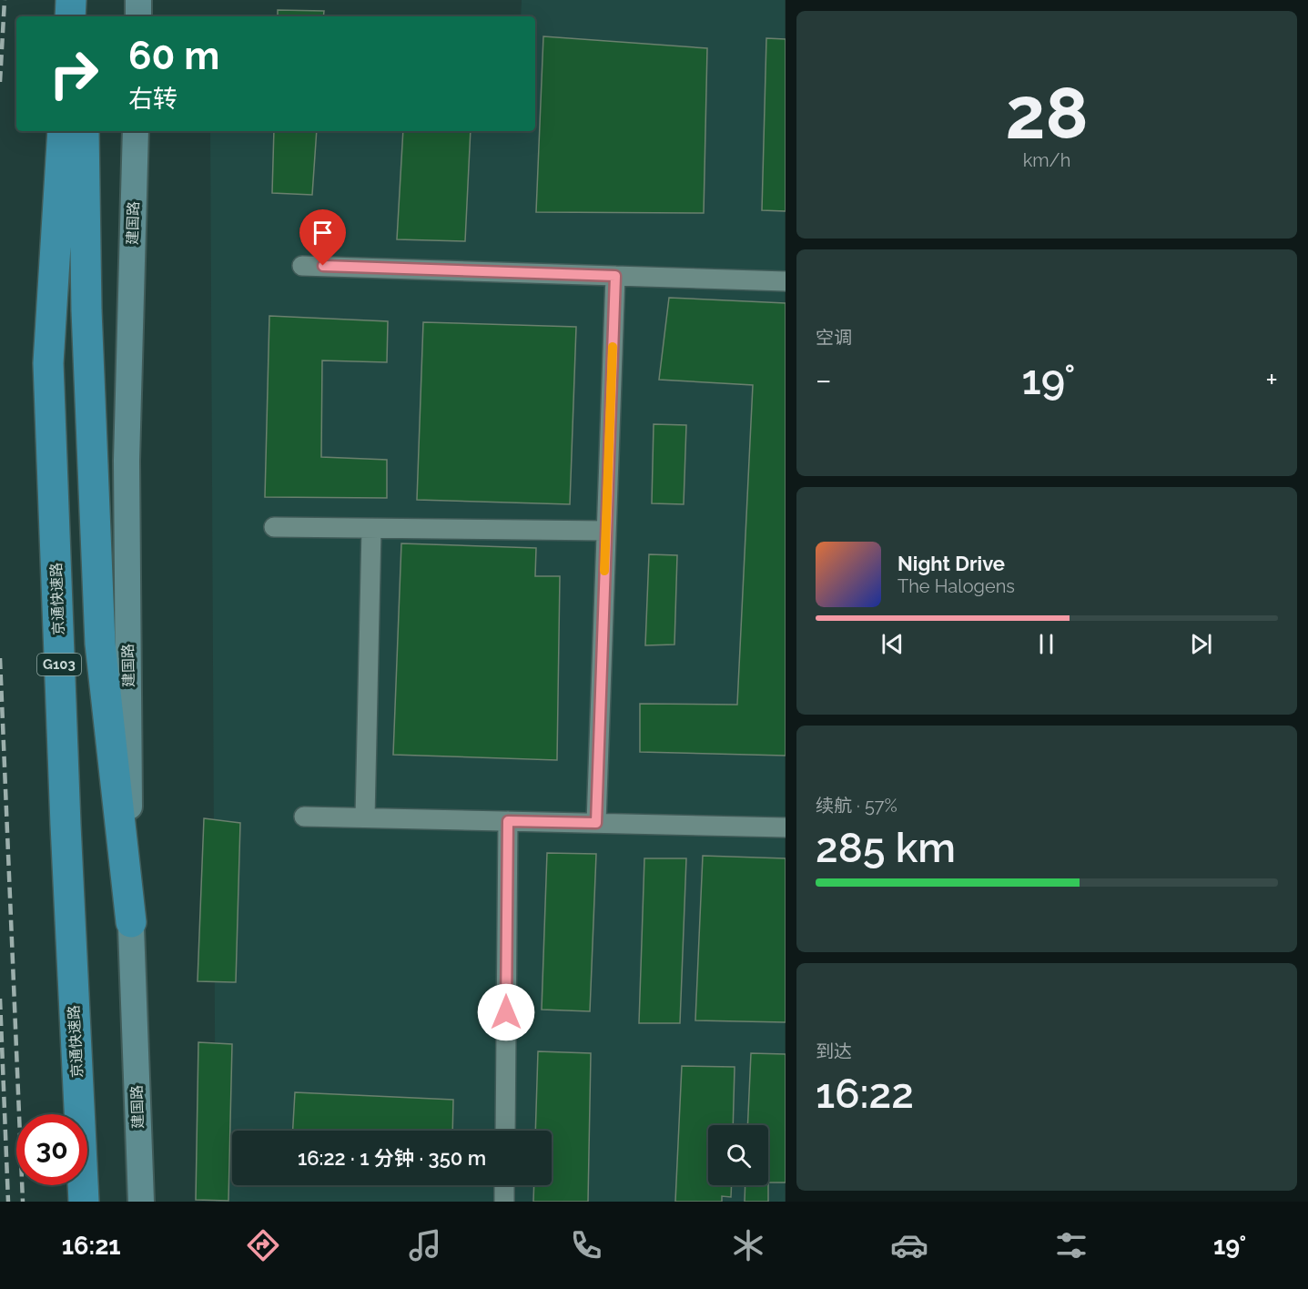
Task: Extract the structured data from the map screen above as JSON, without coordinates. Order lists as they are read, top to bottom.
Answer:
{
  "streets": {
    "highway": ["京通快速路", "G103"],
    "main road": ["建国路"]
  },
  "page": {
    "tile": [
      ["28", "km/h"],
      "空调",
      ["续航 · 57%", "285 km"],
      ["到达", "16:22"]
    ],
    "turn": ["60 m", "右转"],
    "heat": ["−", "19°", "+"],
    "song": ["Night Drive", "The Halogens"],
    "limit": "30",
    "trip": "16:22 · 1 分钟 · 350 m",
    "tabs": ["16:21", "19°"]
  }
}
